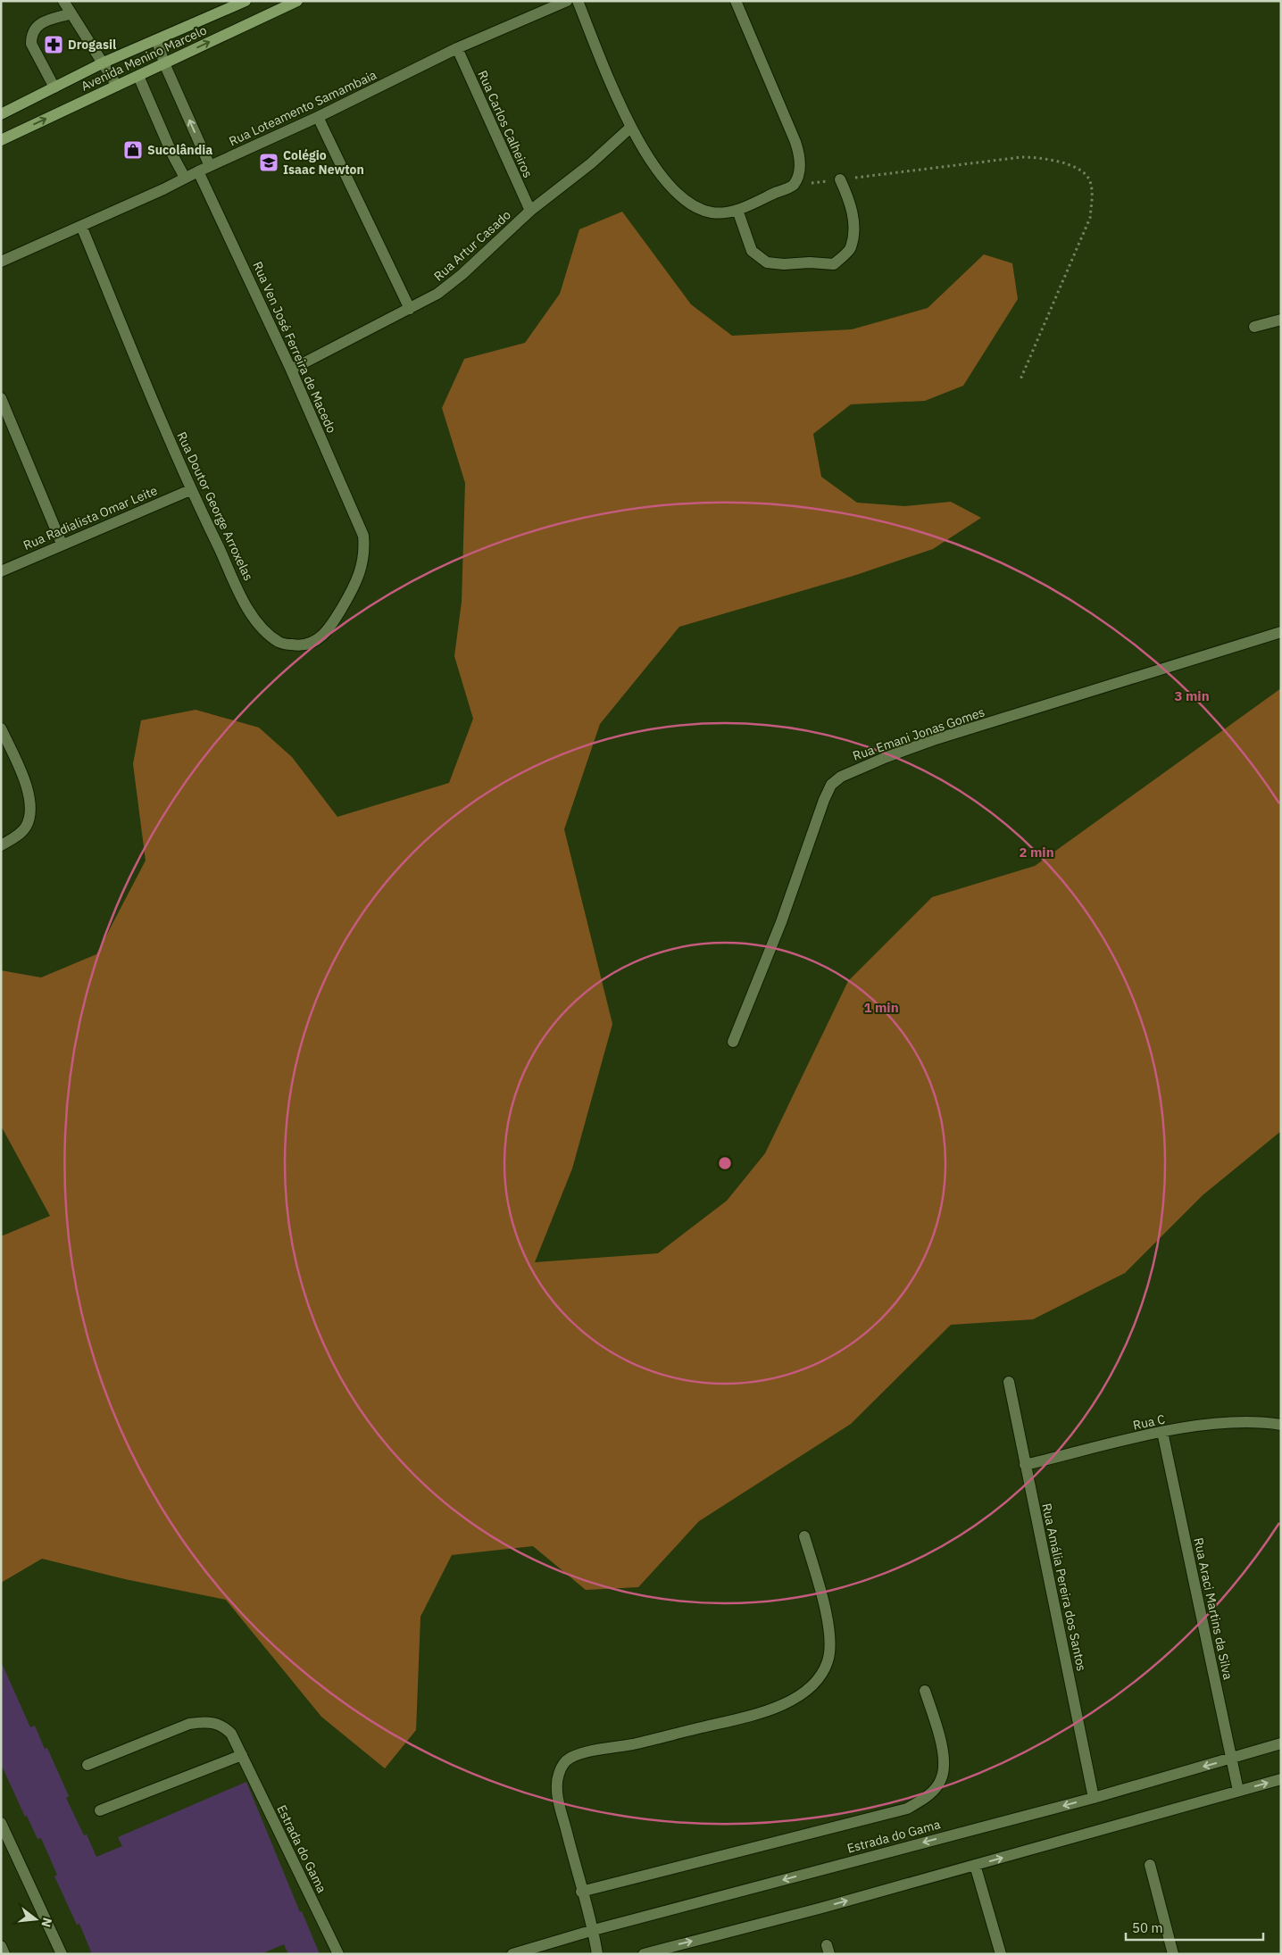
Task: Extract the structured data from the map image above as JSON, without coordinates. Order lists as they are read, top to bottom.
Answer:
{
  "streets": {
    "main road": ["Avenida Menino Marcelo"],
    "street": [
      "Rua Loteamento Samambaia",
      "Rua Carlos Calheiros",
      "Rua Artur Casado",
      "Rua Ven José Ferreira de Macedo",
      "Rua Doutor George Arroxelas",
      "Rua Radialista Omar Leite",
      "Rua Emani Jonas Gomes",
      "Rua C",
      "Rua Amália Pereira dos Santos",
      "Rua Araci Martins da Silva",
      "Estrada do Gama"
    ]
  },
  "crossings": [
    ["Rua Loteamento Samambaia", "Rua Carlos Calheiros"],
    ["Rua Loteamento Samambaia", "Rua Ven José Ferreira de Macedo"],
    ["Rua Loteamento Samambaia", "Rua Doutor George Arroxelas"],
    ["Rua Carlos Calheiros", "Rua Artur Casado"],
    ["Rua Artur Casado", "Rua Ven José Ferreira de Macedo"],
    ["Rua Ven José Ferreira de Macedo", "Rua Doutor George Arroxelas"],
    ["Rua Doutor George Arroxelas", "Rua Radialista Omar Leite"],
    ["Rua C", "Rua Amália Pereira dos Santos"],
    ["Rua C", "Rua Araci Martins da Silva"],
    ["Rua Amália Pereira dos Santos", "Estrada do Gama"],
    ["Rua Araci Martins da Silva", "Estrada do Gama"]
  ],
  "places": {
    "pharmacy": ["Drogasil"],
    "shop": ["Sucolândia"],
    "school or university": ["Colégio Isaac Newton"]
  },
  "scale_bar": "50 m",
  "north": "right",
  "rings": ["3 min", "2 min", "1 min"]
}
